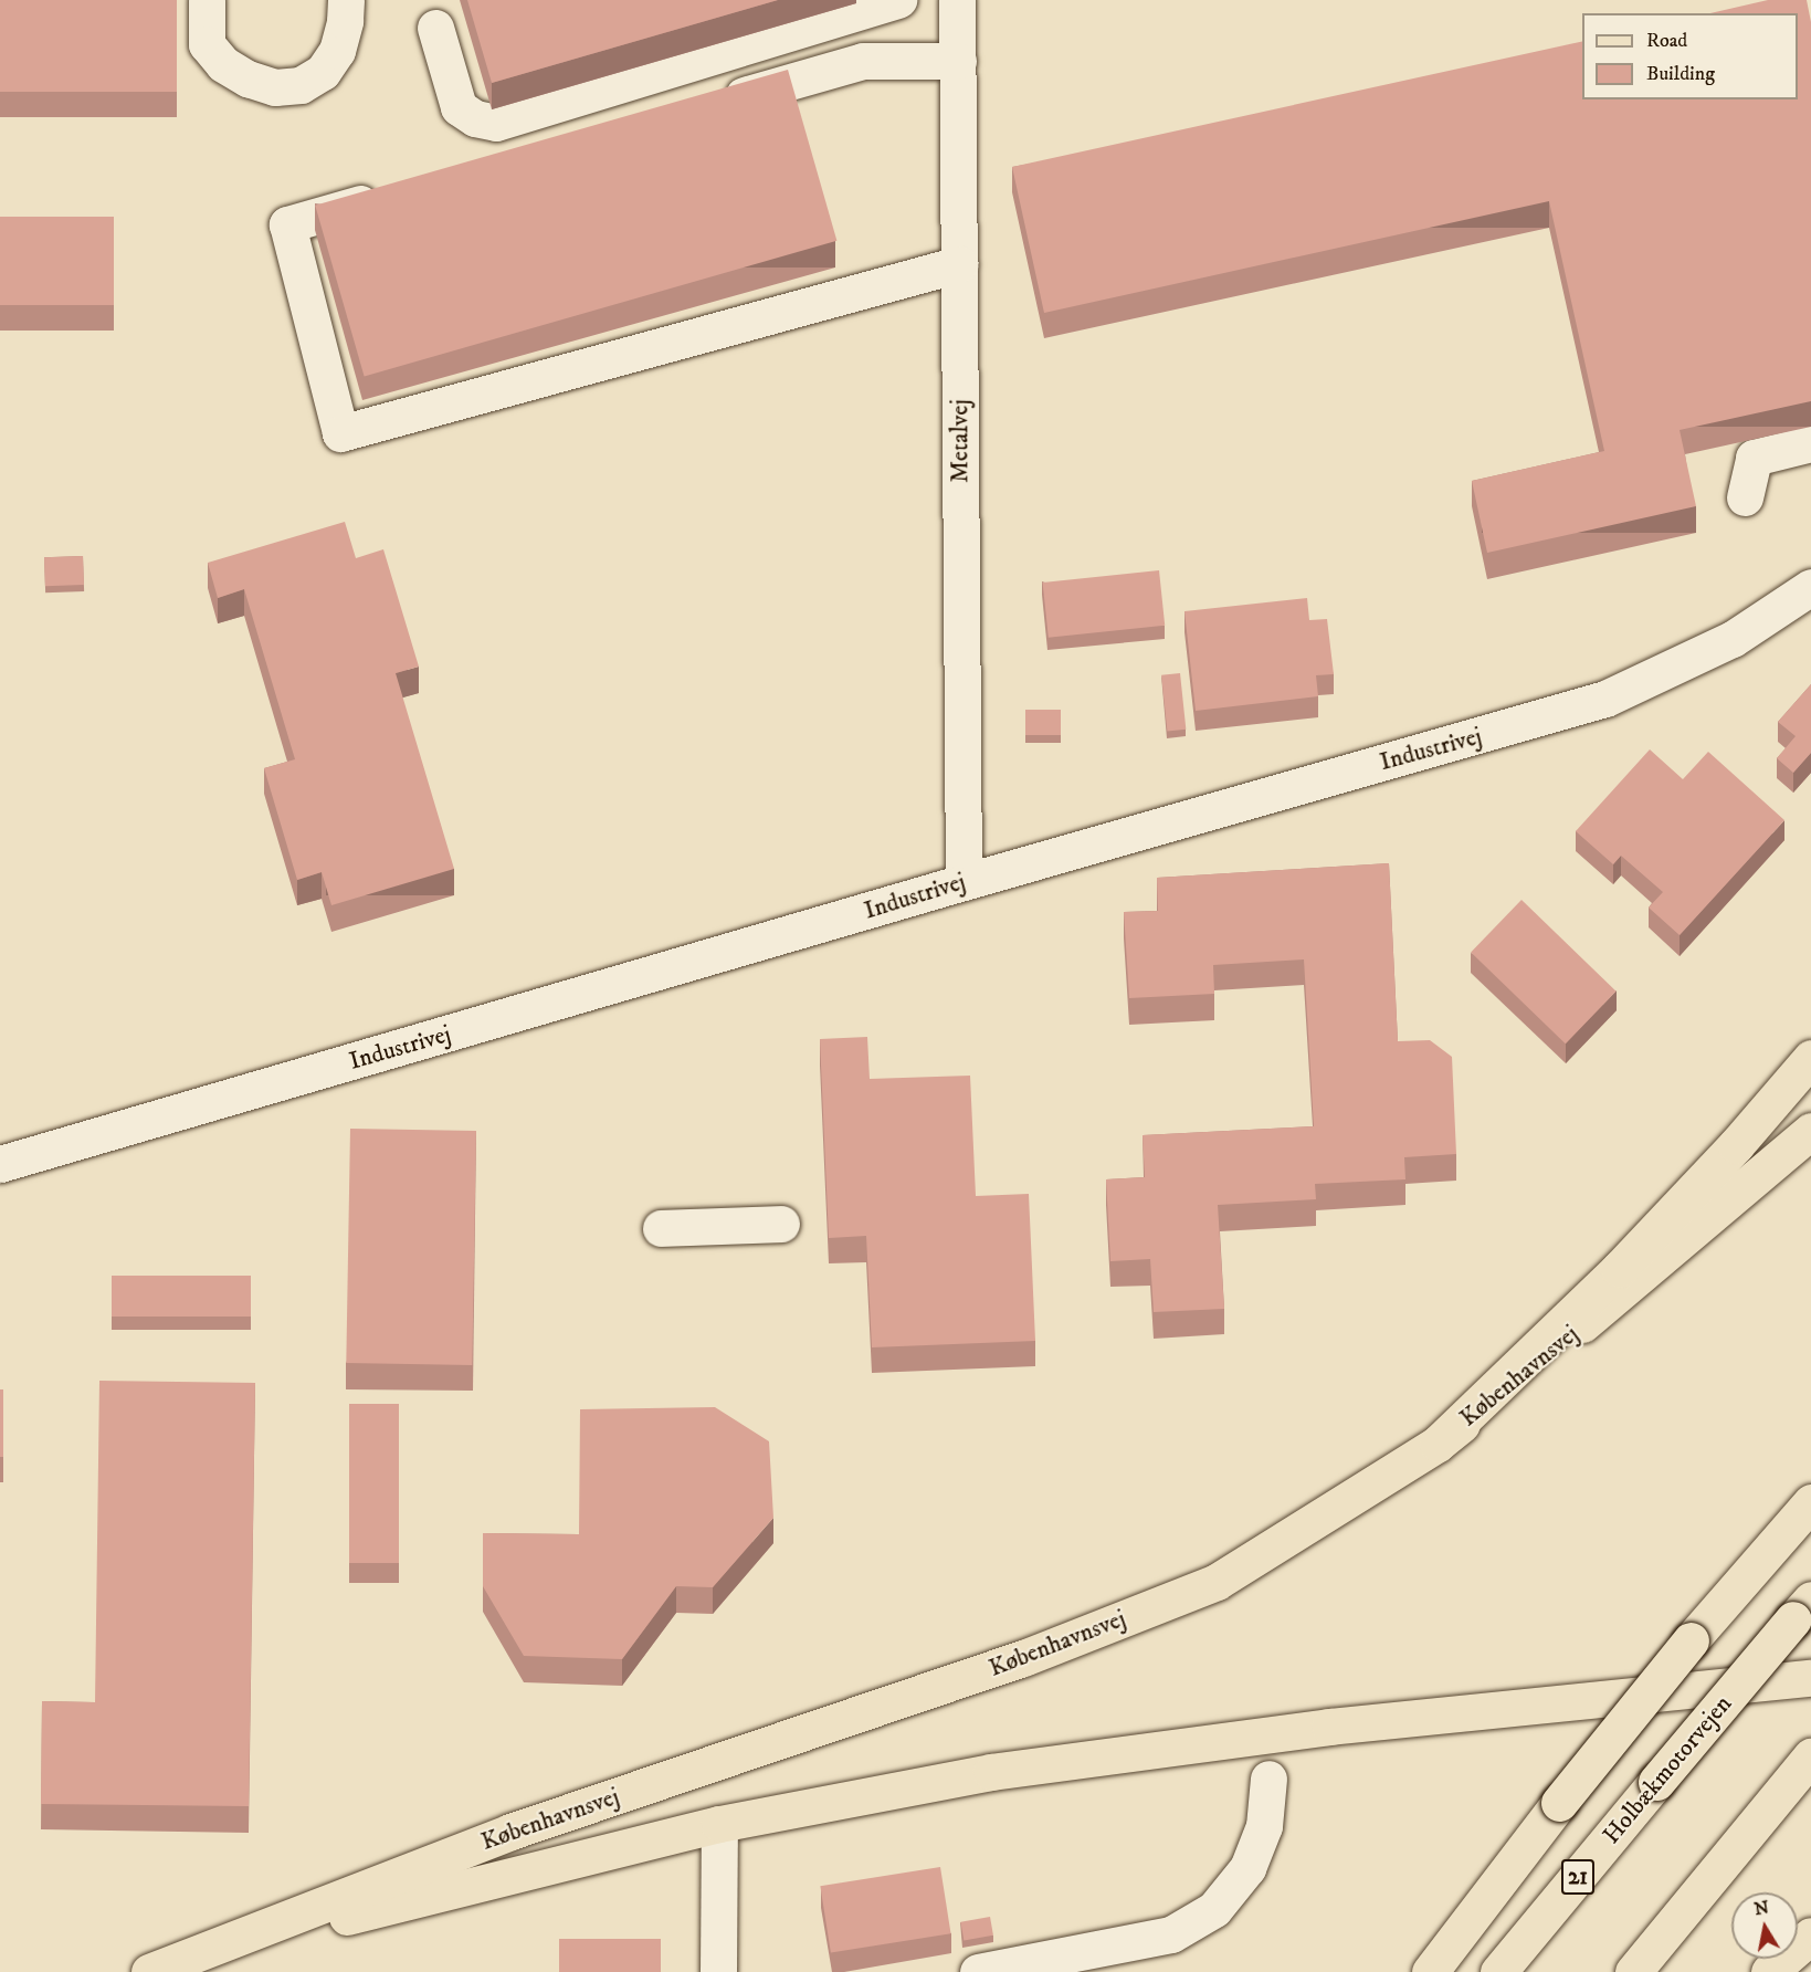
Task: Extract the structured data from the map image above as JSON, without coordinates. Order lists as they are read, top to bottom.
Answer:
{
  "streets": {
    "main road": ["Københavnsvej", "Holbækmotorvejen", "21"],
    "street": ["Metalvej", "Industrivej"]
  },
  "crossings": [
    ["Metalvej", "Industrivej"]
  ],
  "legend": ["Road", "Building"],
  "north": "top"
}
